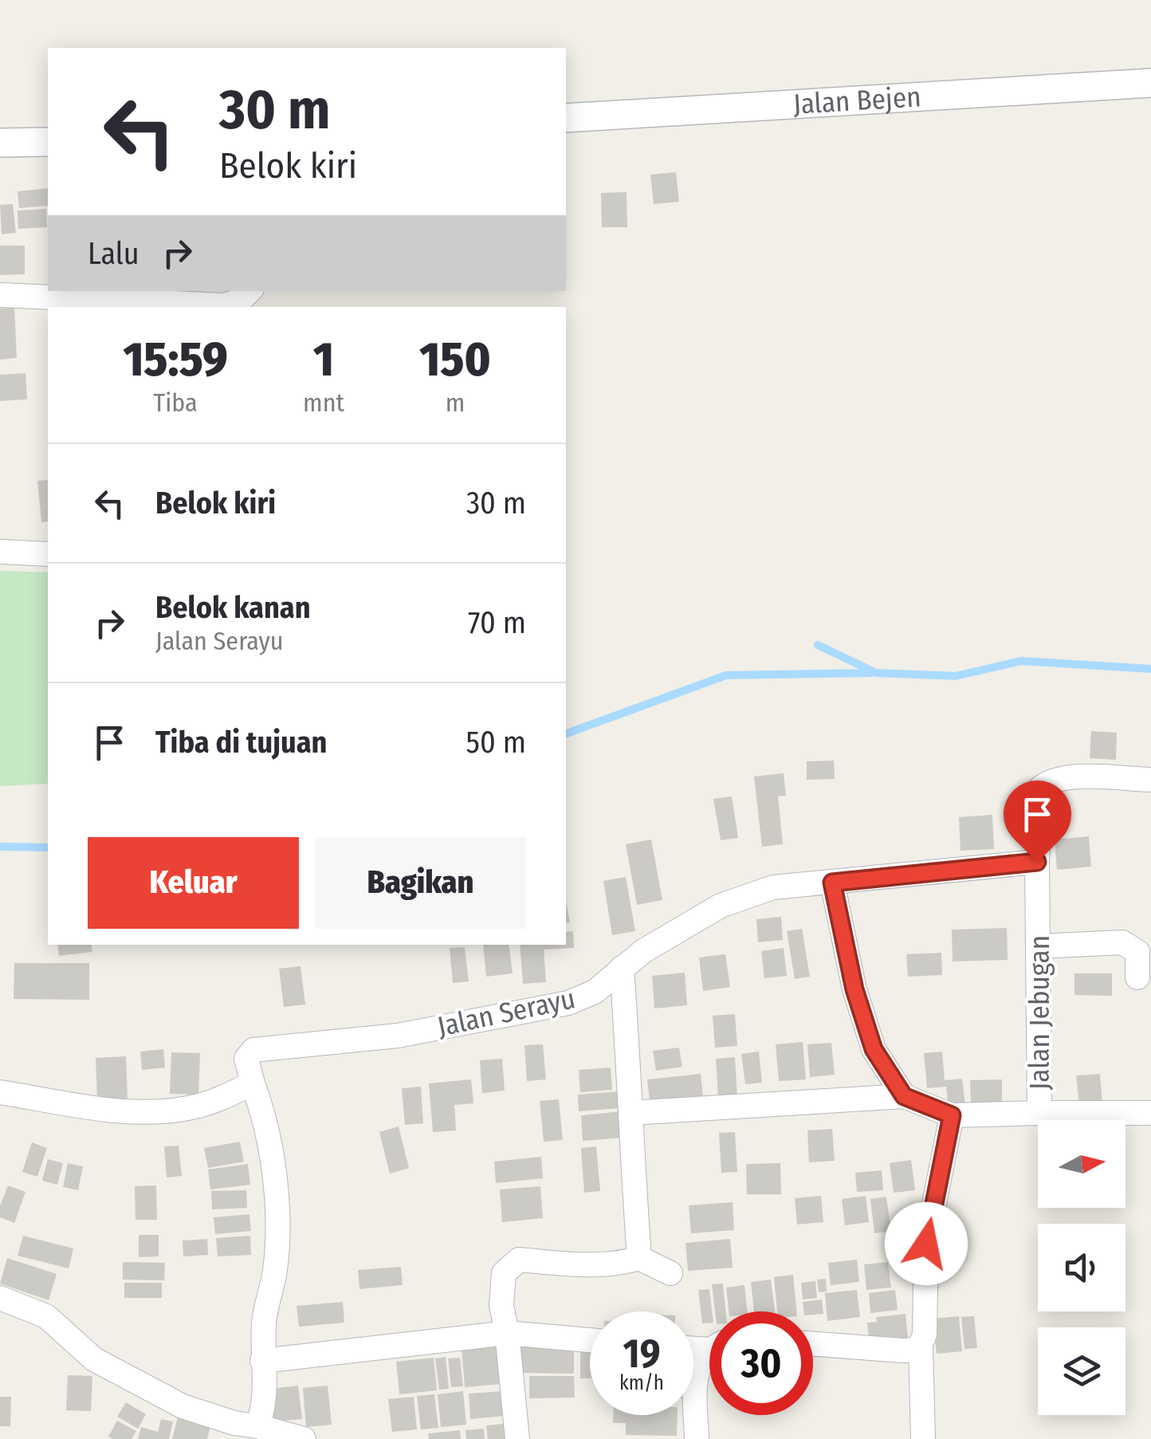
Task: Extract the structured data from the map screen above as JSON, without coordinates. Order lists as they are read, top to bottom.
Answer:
{
  "streets": {
    "street": ["Jalan Bejen", "Jalan Serayu", "Jalan Jebugan"]
  },
  "crossings": [
    ["Jalan Serayu", "Jalan Jebugan"]
  ],
  "north": "right",
  "page": {
    "turn": ["30 m", "Belok kiri"],
    "then": "Lalu",
    "eta": [
      "15:59",
      "Tiba",
      "1",
      "mnt",
      "150",
      "m"
    ],
    "list": [
      {
        "name": "Belok kiri",
        "value": "30 m"
      },
      {
        "name": "Belok kanan",
        "note": "Jalan Serayu",
        "value": "70 m"
      },
      {
        "name": "Tiba di tujuan",
        "value": "50 m"
      }
    ],
    "buttons": ["Keluar", "Bagikan"],
    "speed": "19 km/h",
    "limit": "30"
  }
}
